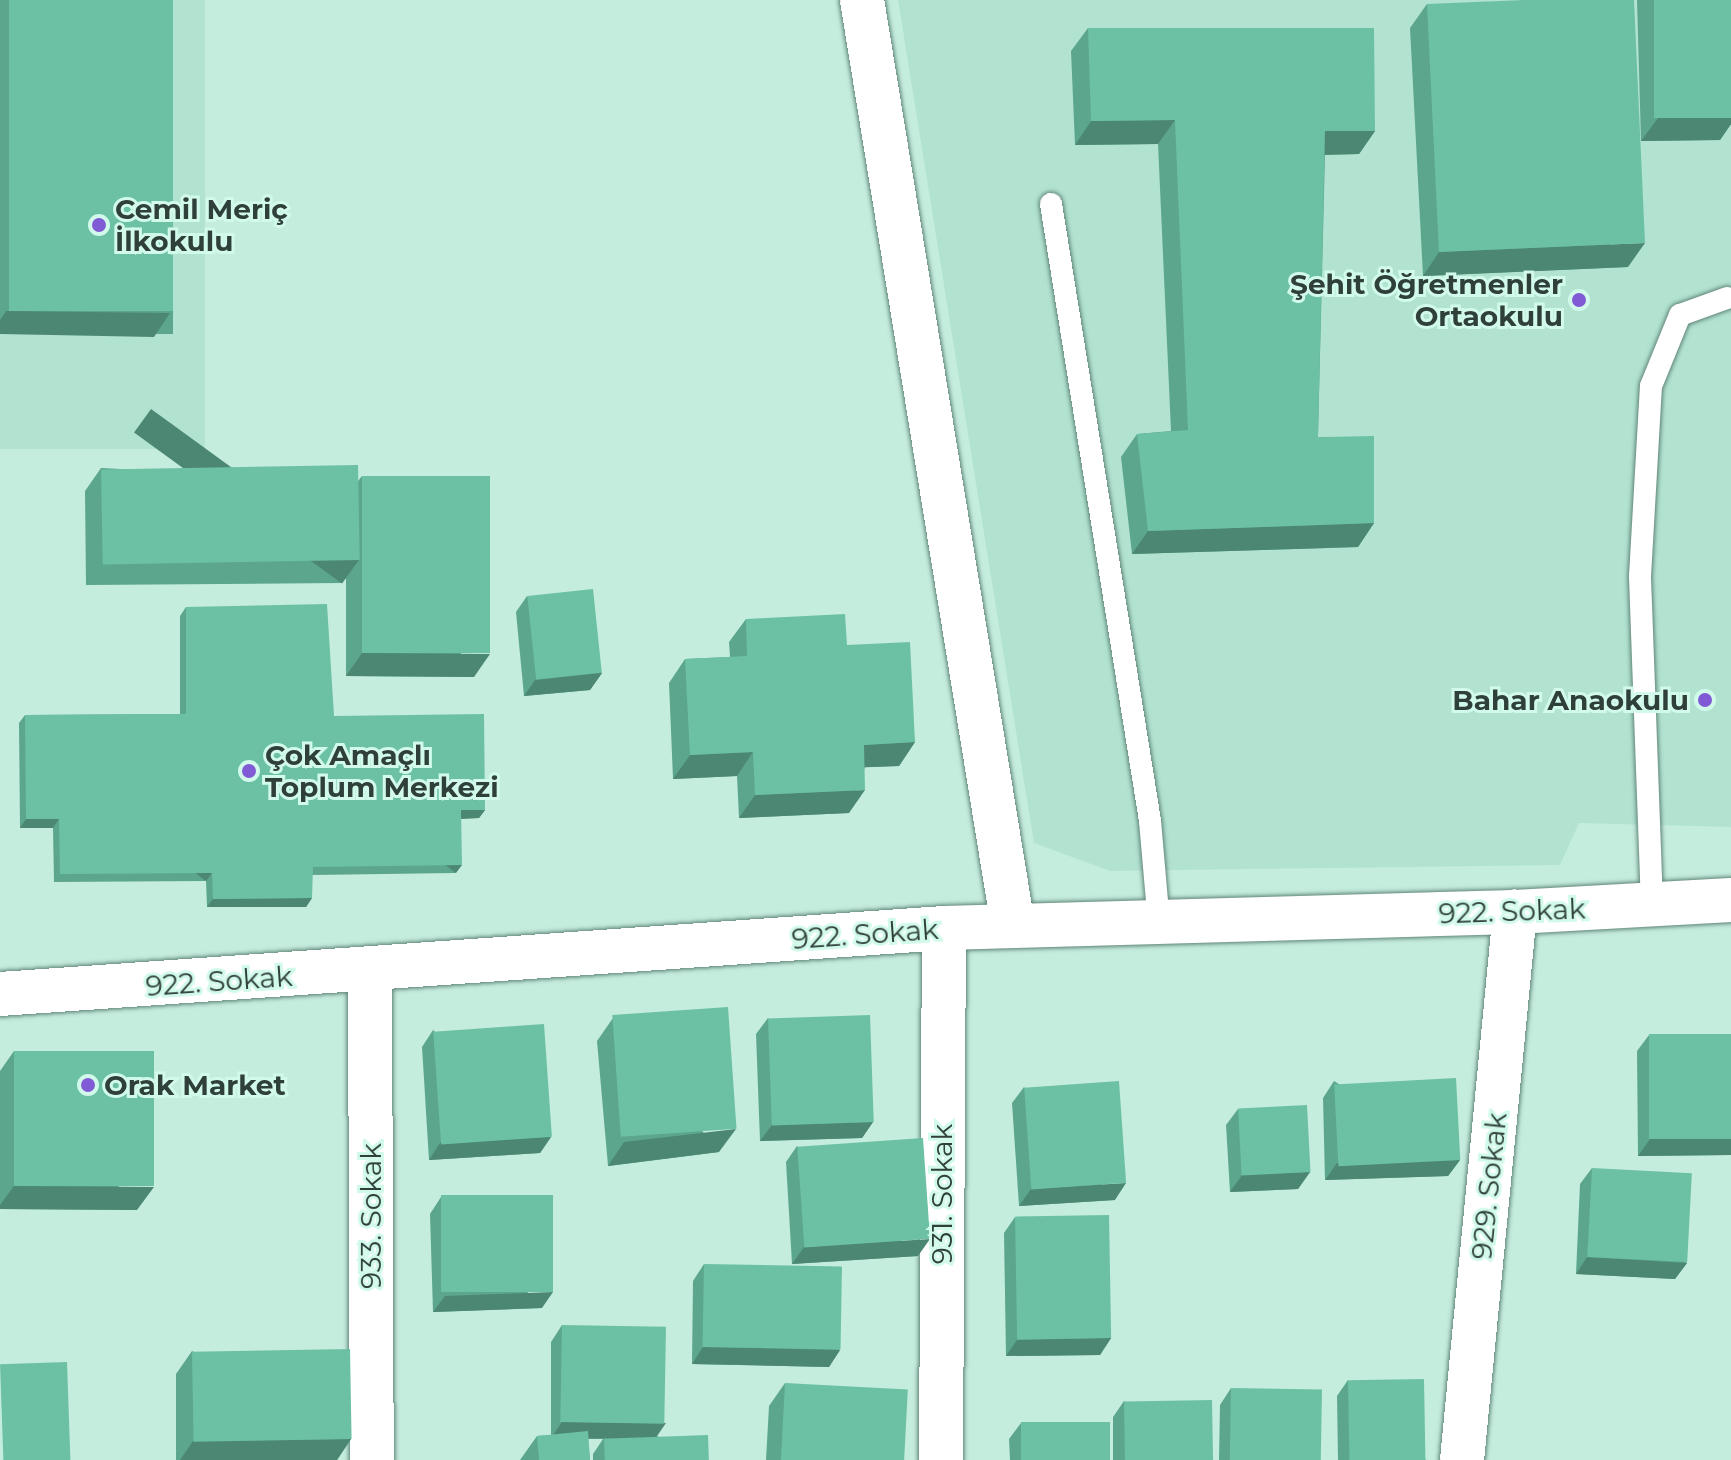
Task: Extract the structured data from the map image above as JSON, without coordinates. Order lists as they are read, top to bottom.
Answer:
{
  "streets": {
    "street": [
      "922. Sokak",
      "929. Sokak",
      "931. Sokak",
      "933. Sokak"
    ]
  },
  "crossings": [
    ["922. Sokak", "929. Sokak"],
    ["922. Sokak", "931. Sokak"],
    ["922. Sokak", "933. Sokak"]
  ],
  "places": [
    "Cemil Meriç İlkokulu",
    "Şehit Öğretmenler Ortaokulu",
    "Bahar Anaokulu",
    "Çok Amaçlı Toplum Merkezi",
    "Orak Market"
  ]
}
